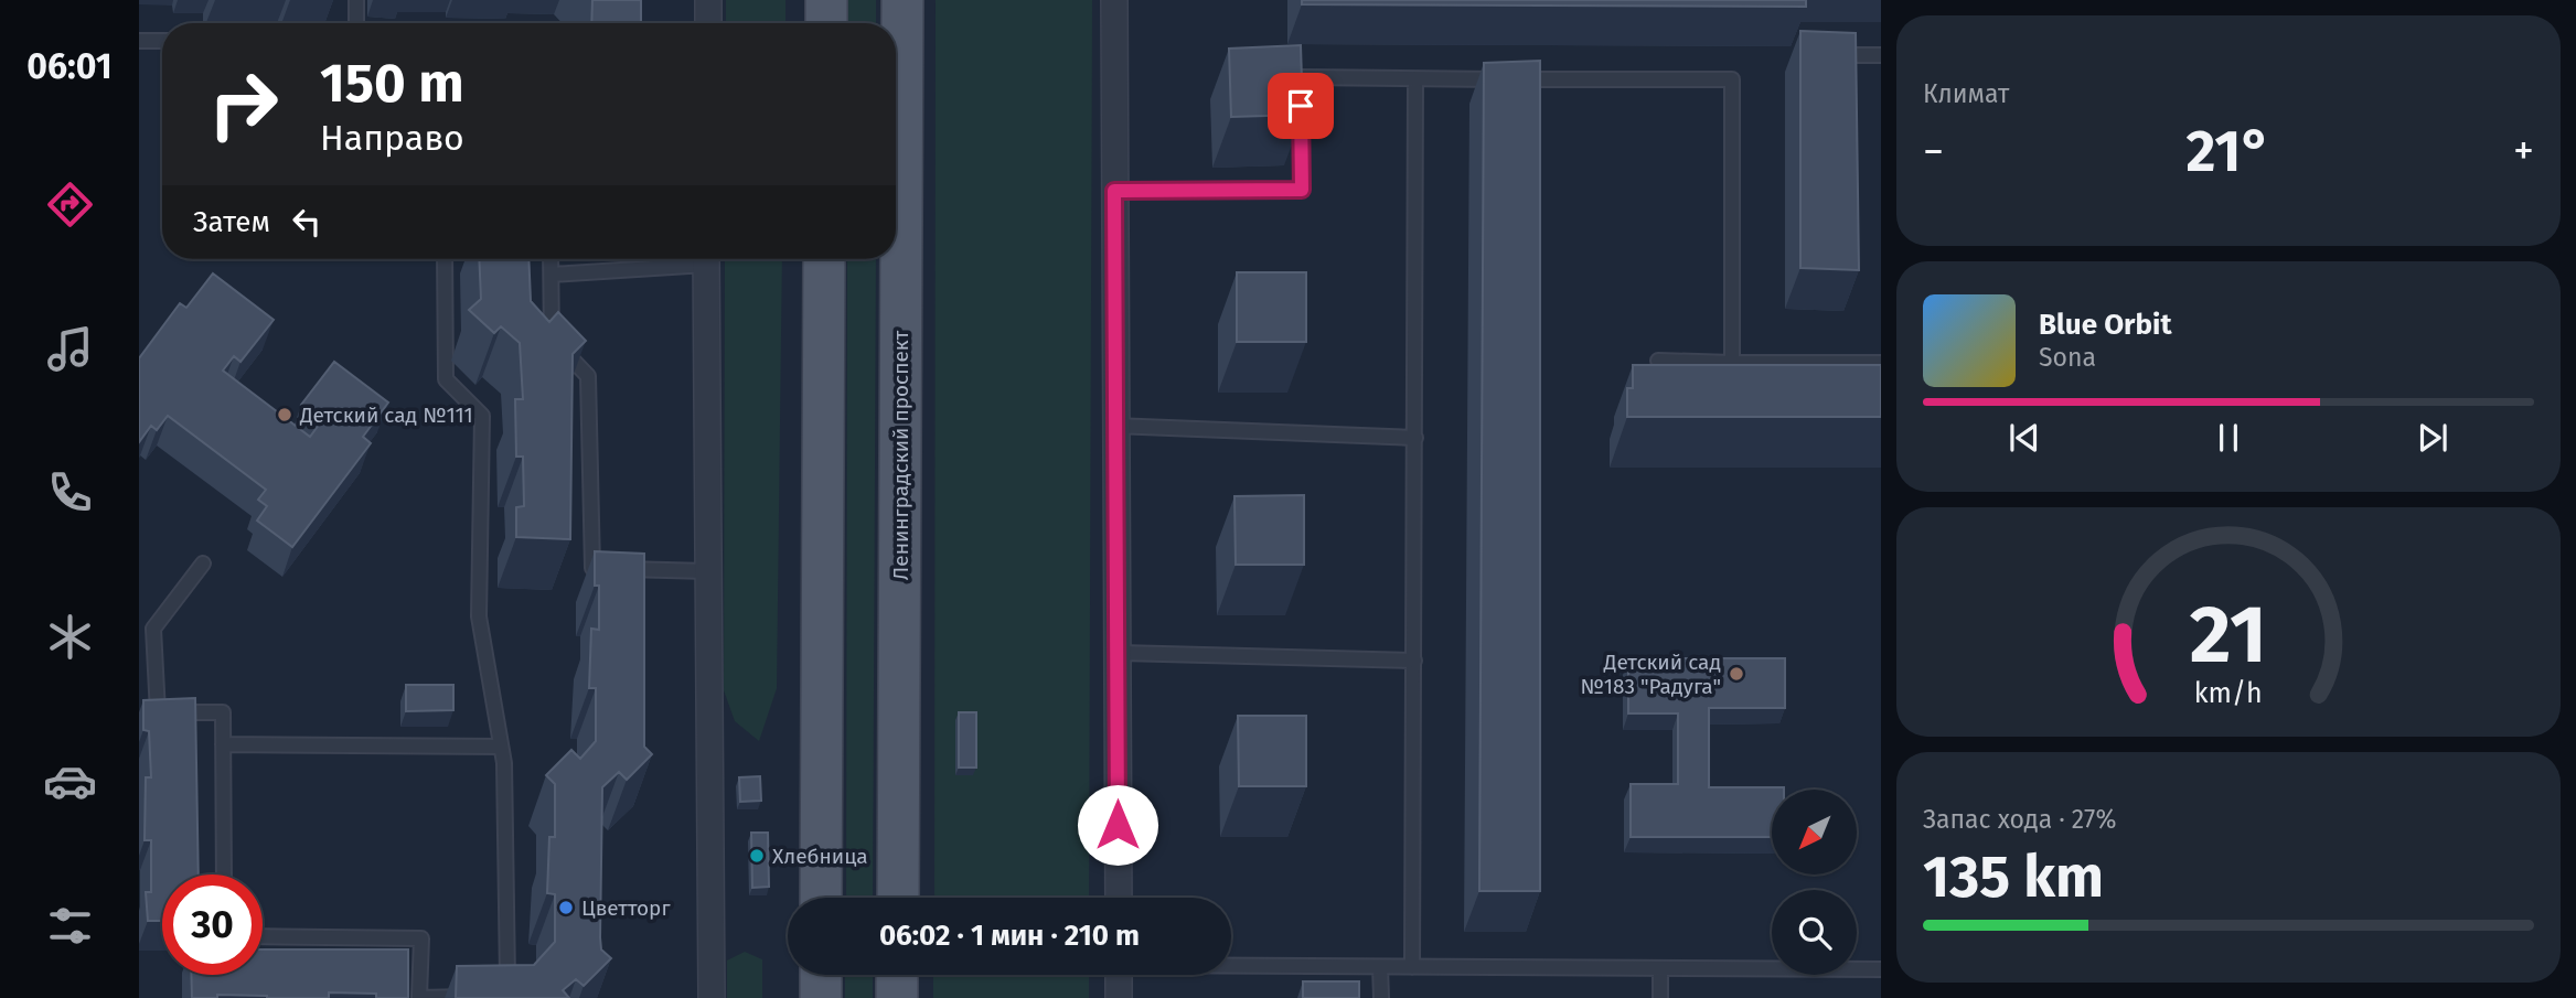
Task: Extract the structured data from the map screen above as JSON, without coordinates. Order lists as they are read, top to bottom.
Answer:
{
  "streets": {
    "main road": ["Ленинградский проспект"]
  },
  "places": [
    "Детский сад №111",
    "Детский сад №183 \"Радуга\"",
    "Хлебница",
    "Цветторг"
  ],
  "north": "bottom left",
  "page": {
    "tabs": "06:01",
    "tile": [
      "Климат",
      ["Запас хода · 27%", "135 km"]
    ],
    "turn": ["150 m", "Направо"],
    "heat": ["−", "21°", "+"],
    "then": "Затем",
    "song": ["Blue Orbit", "Sona"],
    "limit": "30",
    "trip": "06:02 · 1 мин · 210 m",
    "gauge": ["21", "km/h"]
  }
}
